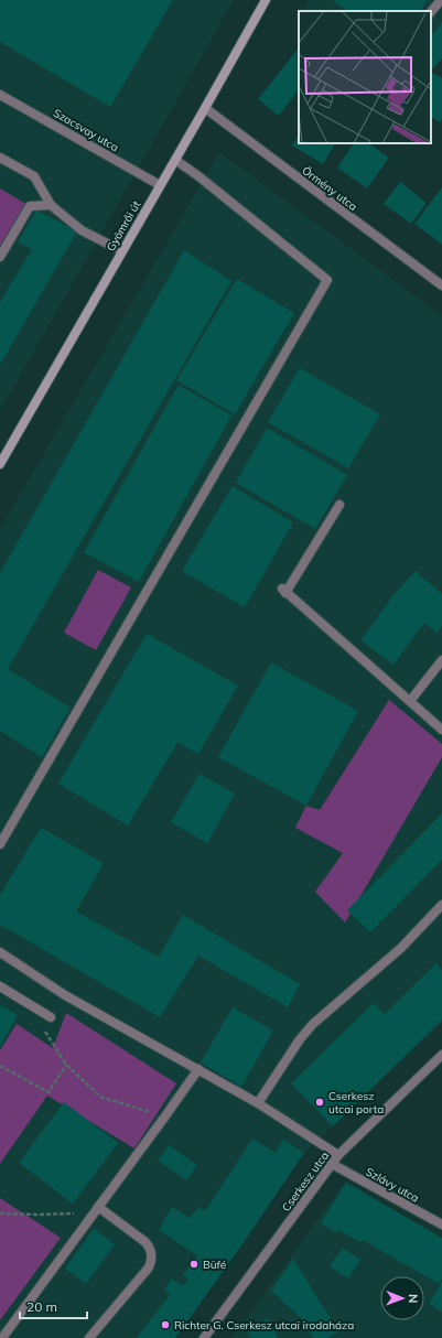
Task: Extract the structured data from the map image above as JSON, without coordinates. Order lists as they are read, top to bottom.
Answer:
{
  "streets": {
    "street": [
      "Szacsvay utca",
      "Örmény utca",
      "Gyömrői út",
      "Cserkesz utca",
      "Szlávy utca"
    ]
  },
  "crossings": [
    ["Szacsvay utca", "Gyömrői út"],
    ["Örmény utca", "Gyömrői út"],
    ["Cserkesz utca", "Szlávy utca"]
  ],
  "places": ["Cserkesz utcai porta", "Büfé", "Richter G. Cserkesz utcai irodaháza"],
  "scale_bar": "20 m",
  "north": "right"
}
